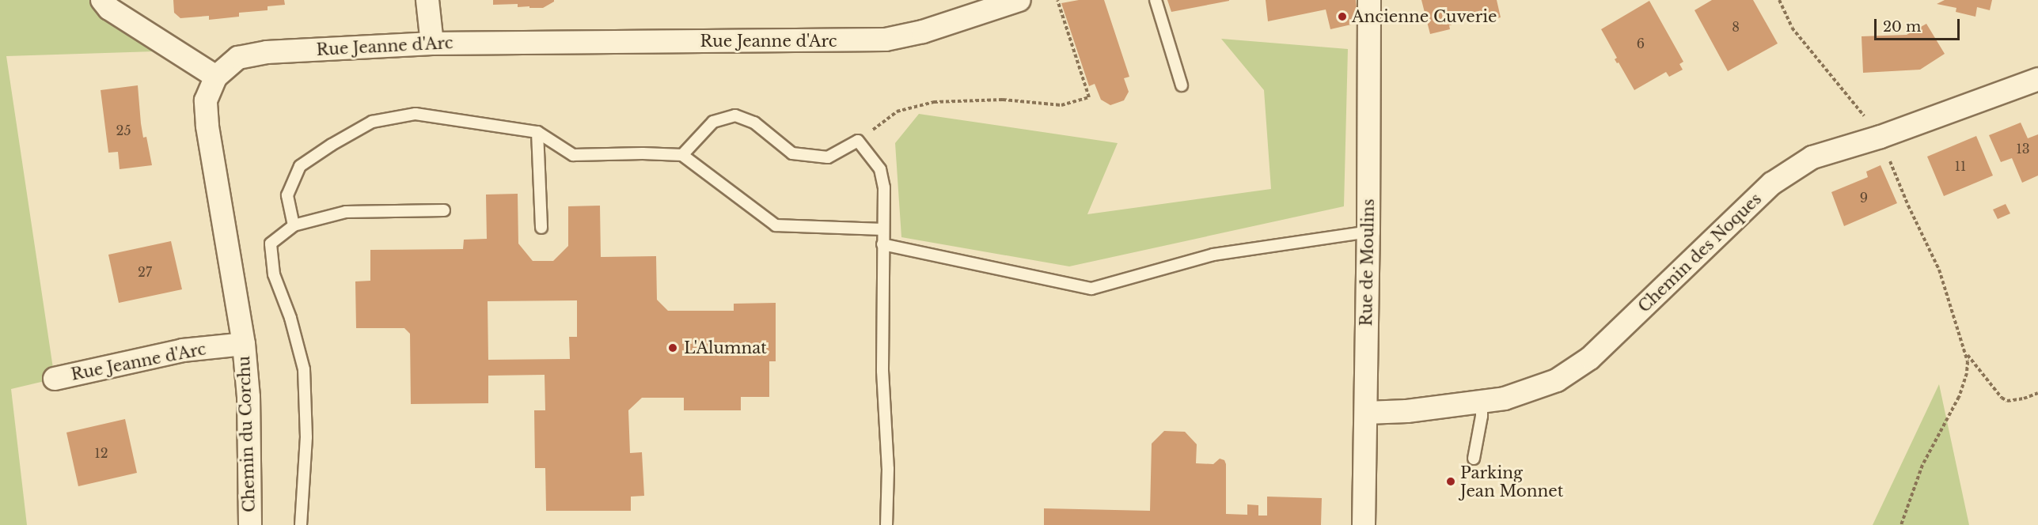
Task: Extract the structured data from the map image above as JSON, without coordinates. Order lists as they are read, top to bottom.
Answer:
{
  "streets": {
    "street": [
      "Rue Jeanne d'Arc",
      "Chemin des Noques",
      "Rue de Moulins",
      "Chemin du Corchu"
    ]
  },
  "crossings": [
    ["Rue Jeanne d'Arc", "Chemin du Corchu"],
    ["Chemin des Noques", "Rue de Moulins"]
  ],
  "places": ["Ancienne Cuverie", "L'Alumnat", "Parking Jean Monnet"],
  "house_numbers": [
    "8",
    "6",
    "25",
    "13",
    "11",
    "9",
    "27",
    "12"
  ],
  "scale_bar": "20 m"
}
